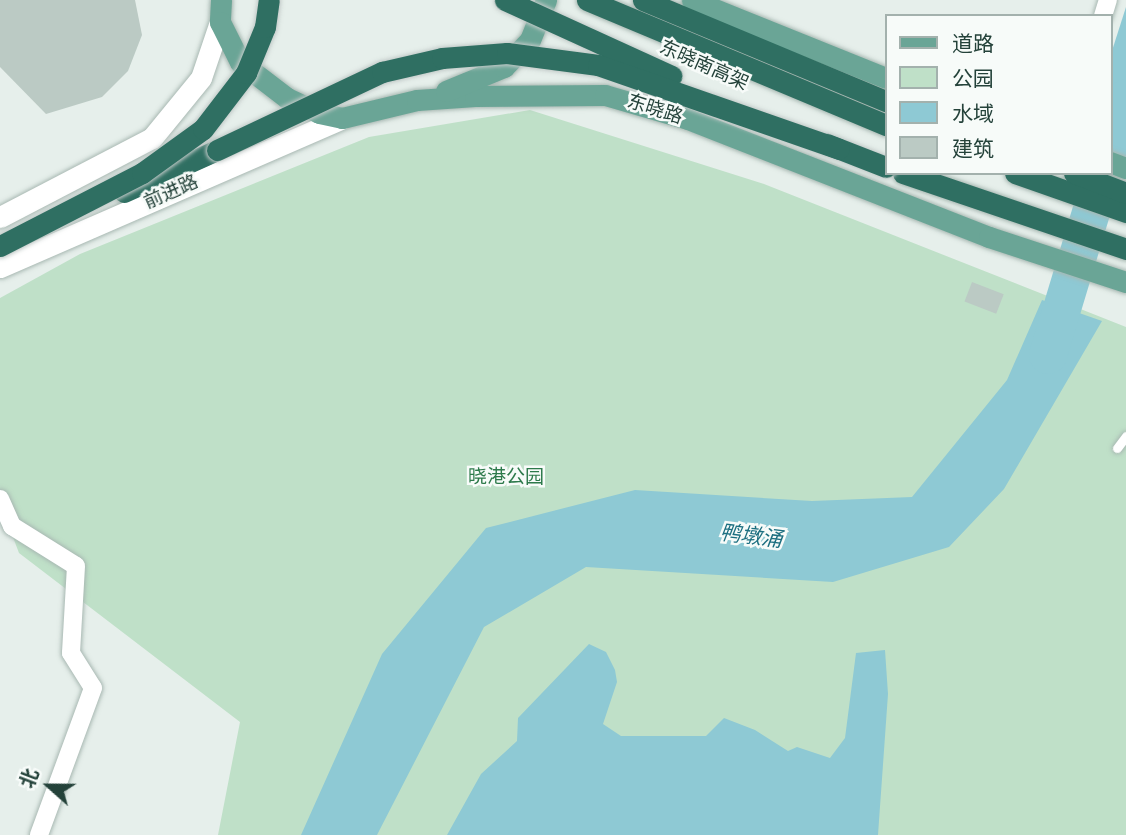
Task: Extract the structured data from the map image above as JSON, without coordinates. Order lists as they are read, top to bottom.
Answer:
{
  "streets": {
    "highway": ["东晓南高架"],
    "main road": ["东晓路", "前进路"]
  },
  "crossings": [
    ["东晓路", "前进路"]
  ],
  "water": ["鸭墩涌"],
  "parks": ["晓港公园"],
  "legend": [
    "道路",
    "公园",
    "水域",
    "建筑"
  ],
  "north": "left"
}
